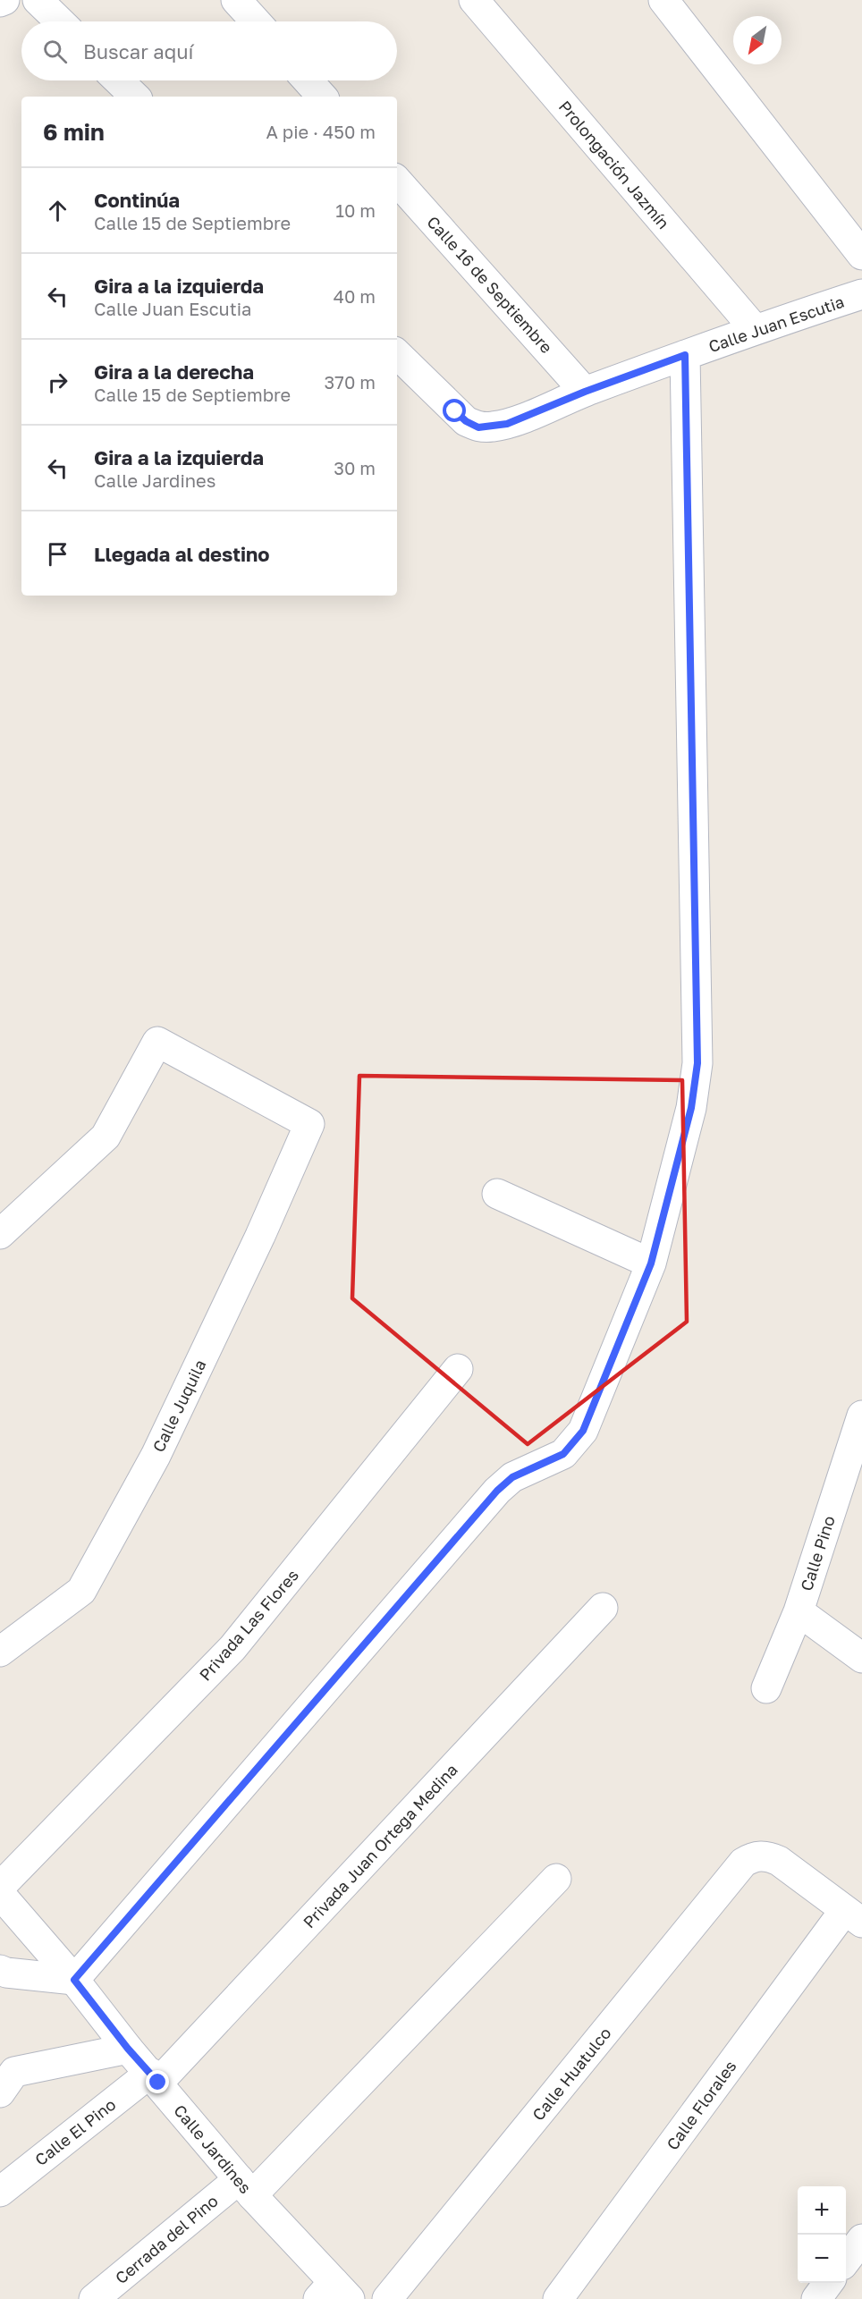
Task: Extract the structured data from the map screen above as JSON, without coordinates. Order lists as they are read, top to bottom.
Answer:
{
  "streets": {
    "street": [
      "Prolongación Jazmín",
      "Calle 16 de Septiembre",
      "Calle Juan Escutia",
      "Calle Juquila",
      "Calle Pino",
      "Privada Las Flores",
      "Privada Juan Ortega Medina",
      "Calle Huatulco",
      "Calle Florales",
      "Calle El Pino",
      "Calle Jardines",
      "Cerrada del Pino"
    ]
  },
  "crossings": [
    ["Prolongación Jazmín", "Calle Juan Escutia"],
    ["Calle 16 de Septiembre", "Calle Juan Escutia"],
    ["Privada Juan Ortega Medina", "Calle El Pino"],
    ["Privada Juan Ortega Medina", "Calle Jardines"],
    ["Calle Huatulco", "Calle Florales"],
    ["Calle El Pino", "Calle Jardines"],
    ["Calle Jardines", "Cerrada del Pino"]
  ],
  "north": "bottom left",
  "page": {
    "search": "Buscar aquí",
    "heading": ["6 min", "A pie · 450 m"],
    "list": [
      ["Continúa", "Calle 15 de Septiembre", "10 m"],
      ["Gira a la izquierda", "Calle Juan Escutia", "40 m"],
      ["Gira a la derecha", "Calle 15 de Septiembre", "370 m"],
      ["Gira a la izquierda", "Calle Jardines", "30 m"],
      "Llegada al destino"
    ],
    "map_buttons": ["+", "−"]
  }
}
